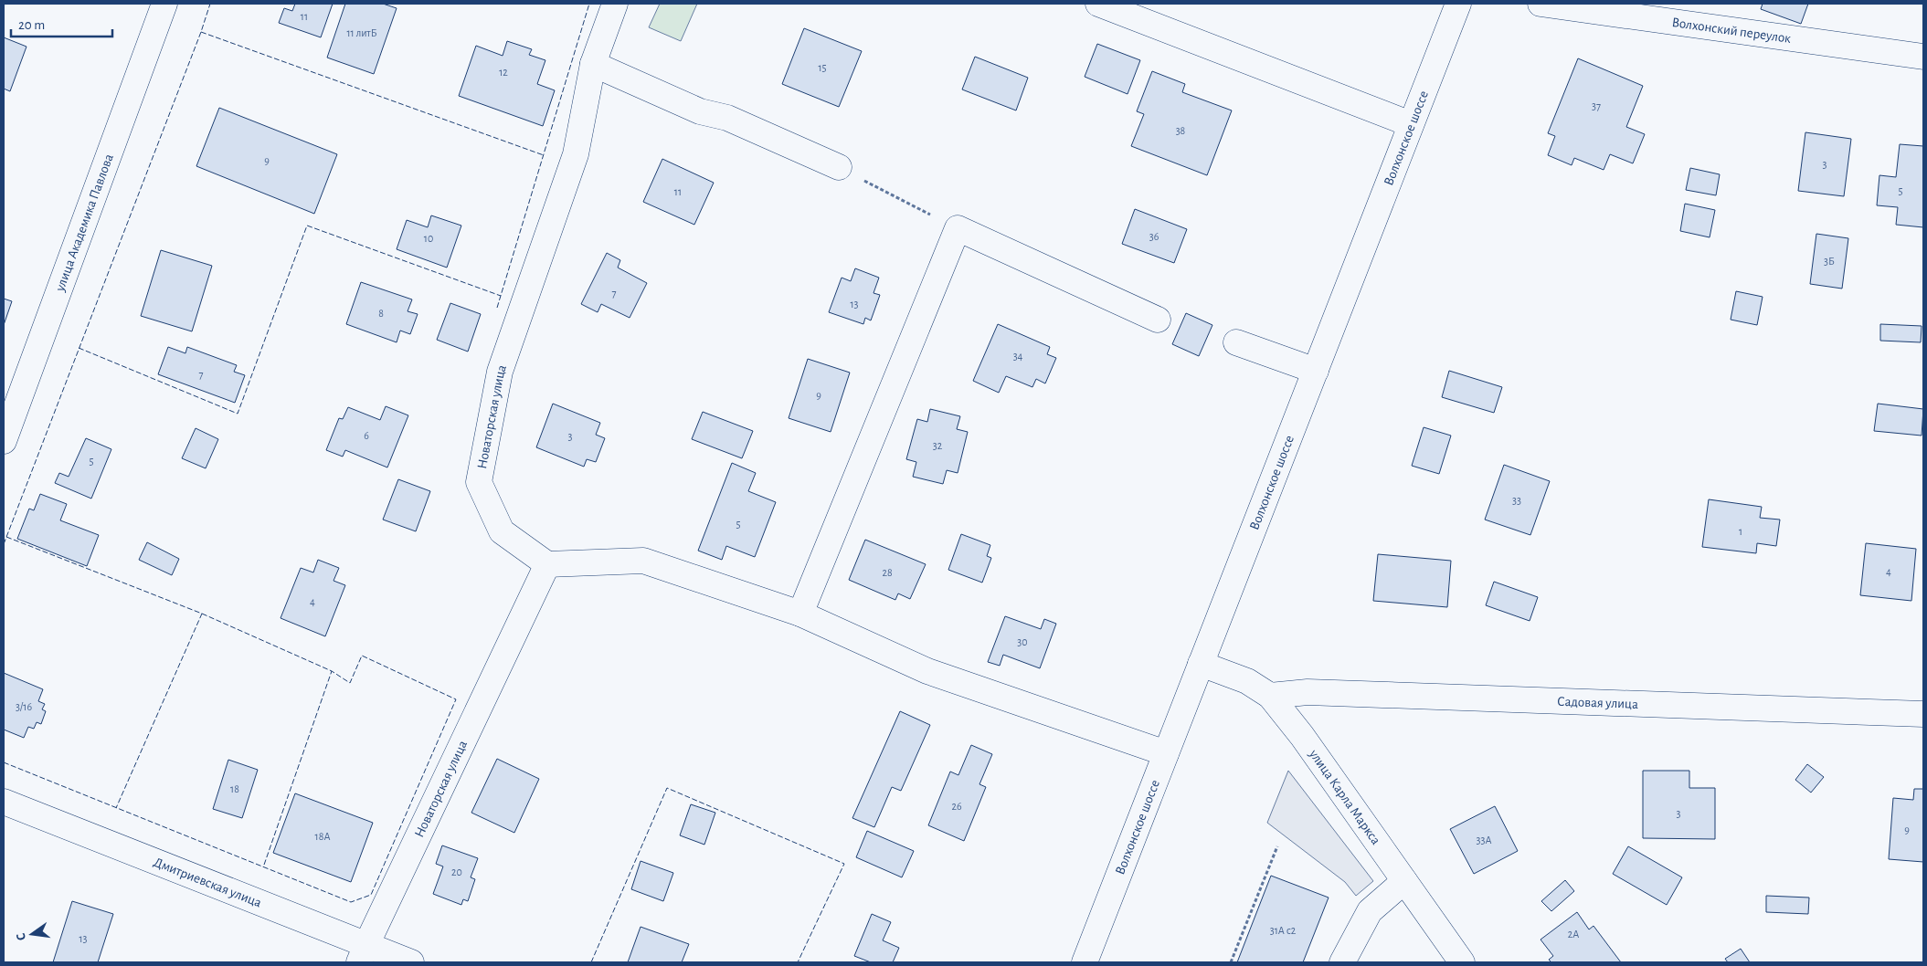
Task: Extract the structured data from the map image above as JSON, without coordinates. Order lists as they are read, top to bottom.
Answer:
{
  "streets": {
    "street": [
      "Волхонский переулок",
      "Волхонское шоссе",
      "улица Академика Павлова",
      "Новаторская улица",
      "Садовая улица",
      "улица Карла Маркса",
      "Дмитриевская улица"
    ]
  },
  "crossings": [
    ["Волхонское шоссе", "улица Карла Маркса"],
    ["Новаторская улица", "Дмитриевская улица"],
    ["Садовая улица", "улица Карла Маркса"]
  ],
  "house_numbers": [
    "11",
    "11 литБ",
    "15",
    "12",
    "37",
    "38",
    "9",
    "3",
    "5",
    "11",
    "36",
    "10",
    "3Б",
    "7",
    "13",
    "8",
    "34",
    "7",
    "9",
    "6",
    "3",
    "32",
    "5",
    "33",
    "5",
    "1",
    "4",
    "28",
    "4",
    "30",
    "3/16",
    "18",
    "26",
    "3",
    "9",
    "18А",
    "33А",
    "20",
    "31А с2",
    "2А",
    "13"
  ],
  "scale_bar": "20 m",
  "north": "left"
}
